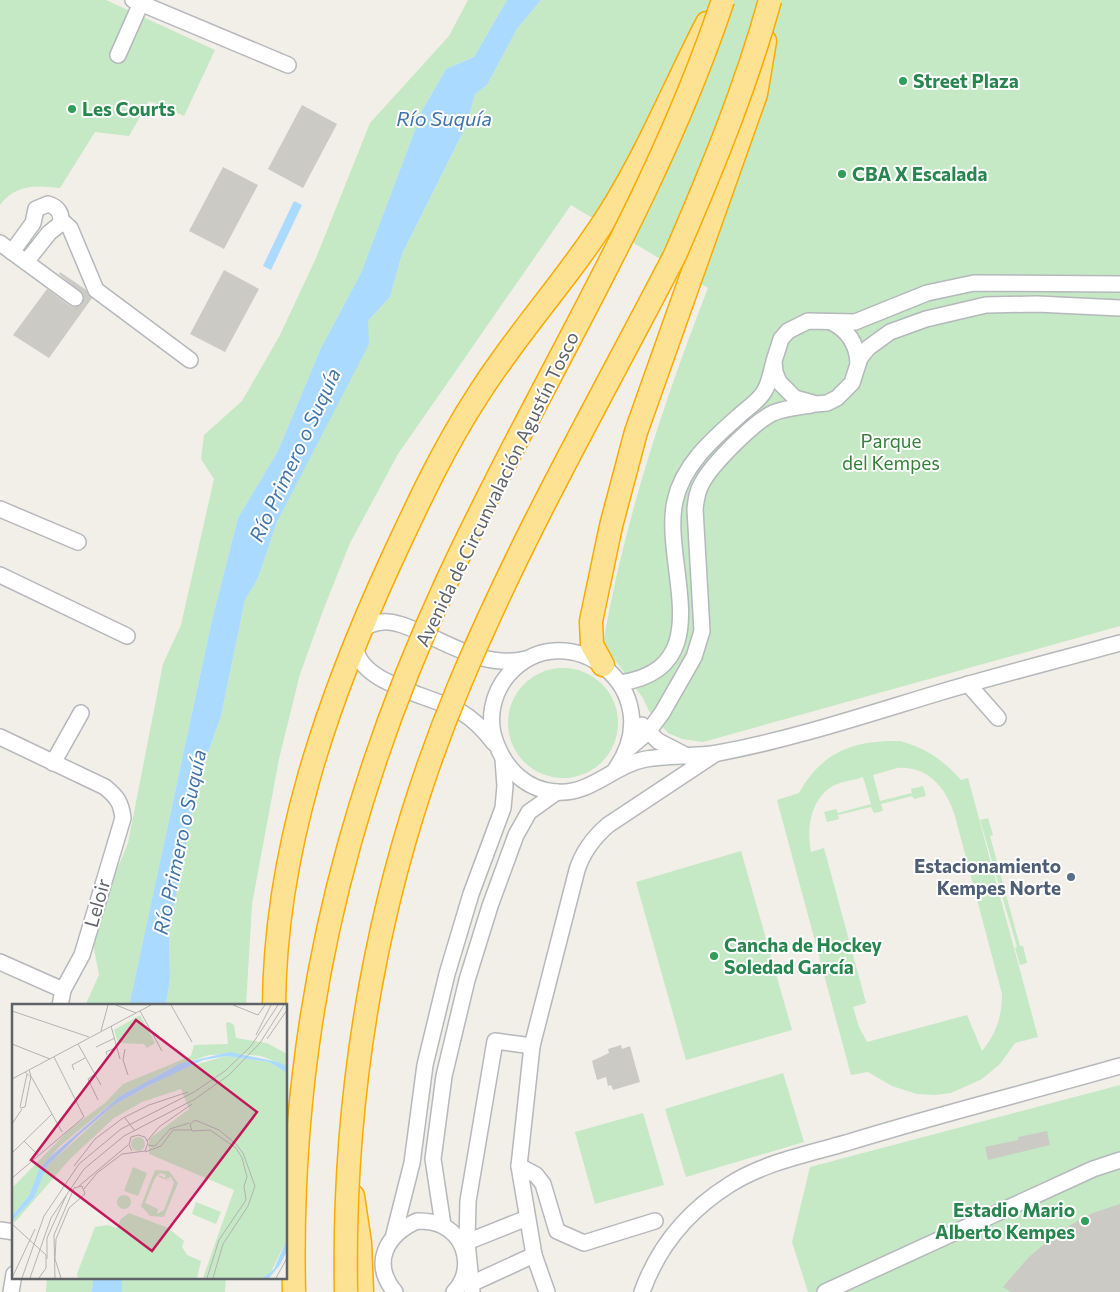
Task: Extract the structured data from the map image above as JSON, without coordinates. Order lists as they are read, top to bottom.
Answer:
{
  "streets": {
    "highway": ["Avenida de Circunvalación Agustín Tosco"],
    "street": ["Leloir"]
  },
  "water": ["Río Suquía", "Río Primero o Suquía"],
  "parks": ["Parque del Kempes"],
  "places": [
    "Street Plaza",
    "Les Courts",
    "CBA X Escalada",
    "Estacionamiento Kempes Norte",
    "Cancha de Hockey Soledad García",
    "Estadio Mario Alberto Kempes"
  ]
}
